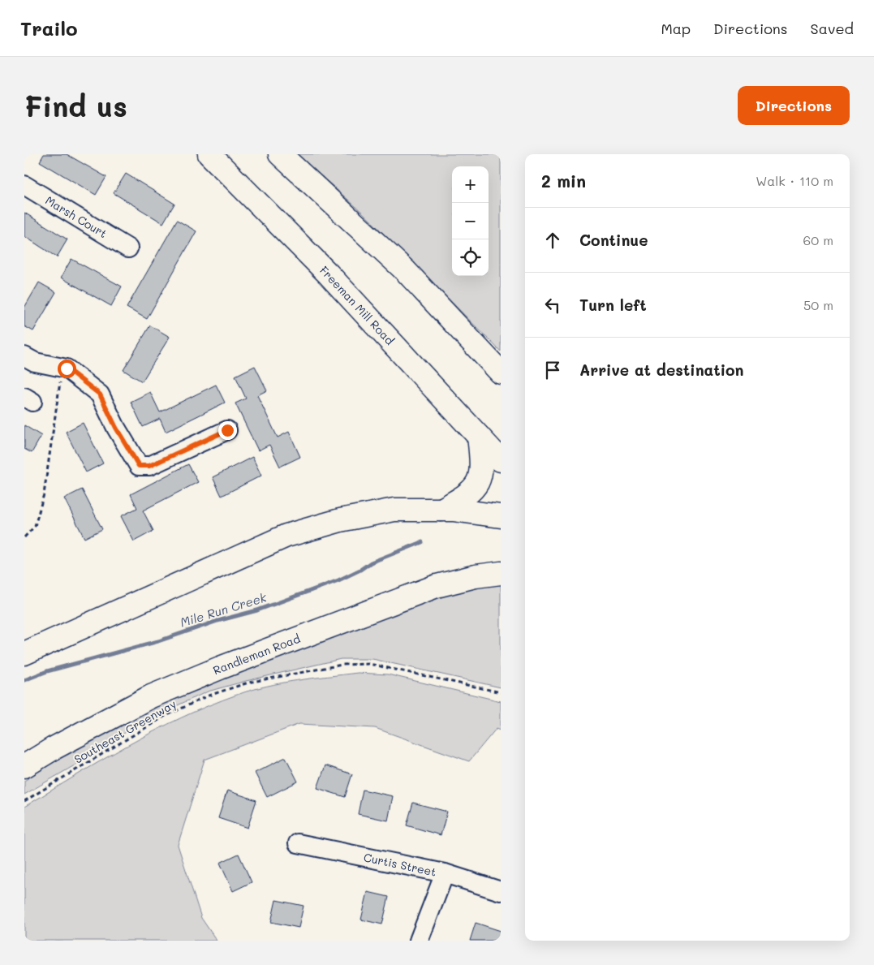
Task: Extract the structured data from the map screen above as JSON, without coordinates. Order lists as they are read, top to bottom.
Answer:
{
  "streets": {
    "main road": ["Freeman Mill Road", "Randleman Road"],
    "street": ["Marsh Court", "Curtis Street"],
    "path": ["Southeast Greenway"]
  },
  "water": ["Mile Run Creek"],
  "page": {
    "header": "Trailo",
    "nav": ["Map", "Directions", "Saved"],
    "buttons": "Directions",
    "title": "Find us",
    "heading": ["2 min", "Walk · 110 m"],
    "map_buttons": ["+", "−"],
    "list": [
      ["Continue", "60 m"],
      ["Turn left", "50 m"],
      "Arrive at destination"
    ]
  }
}
